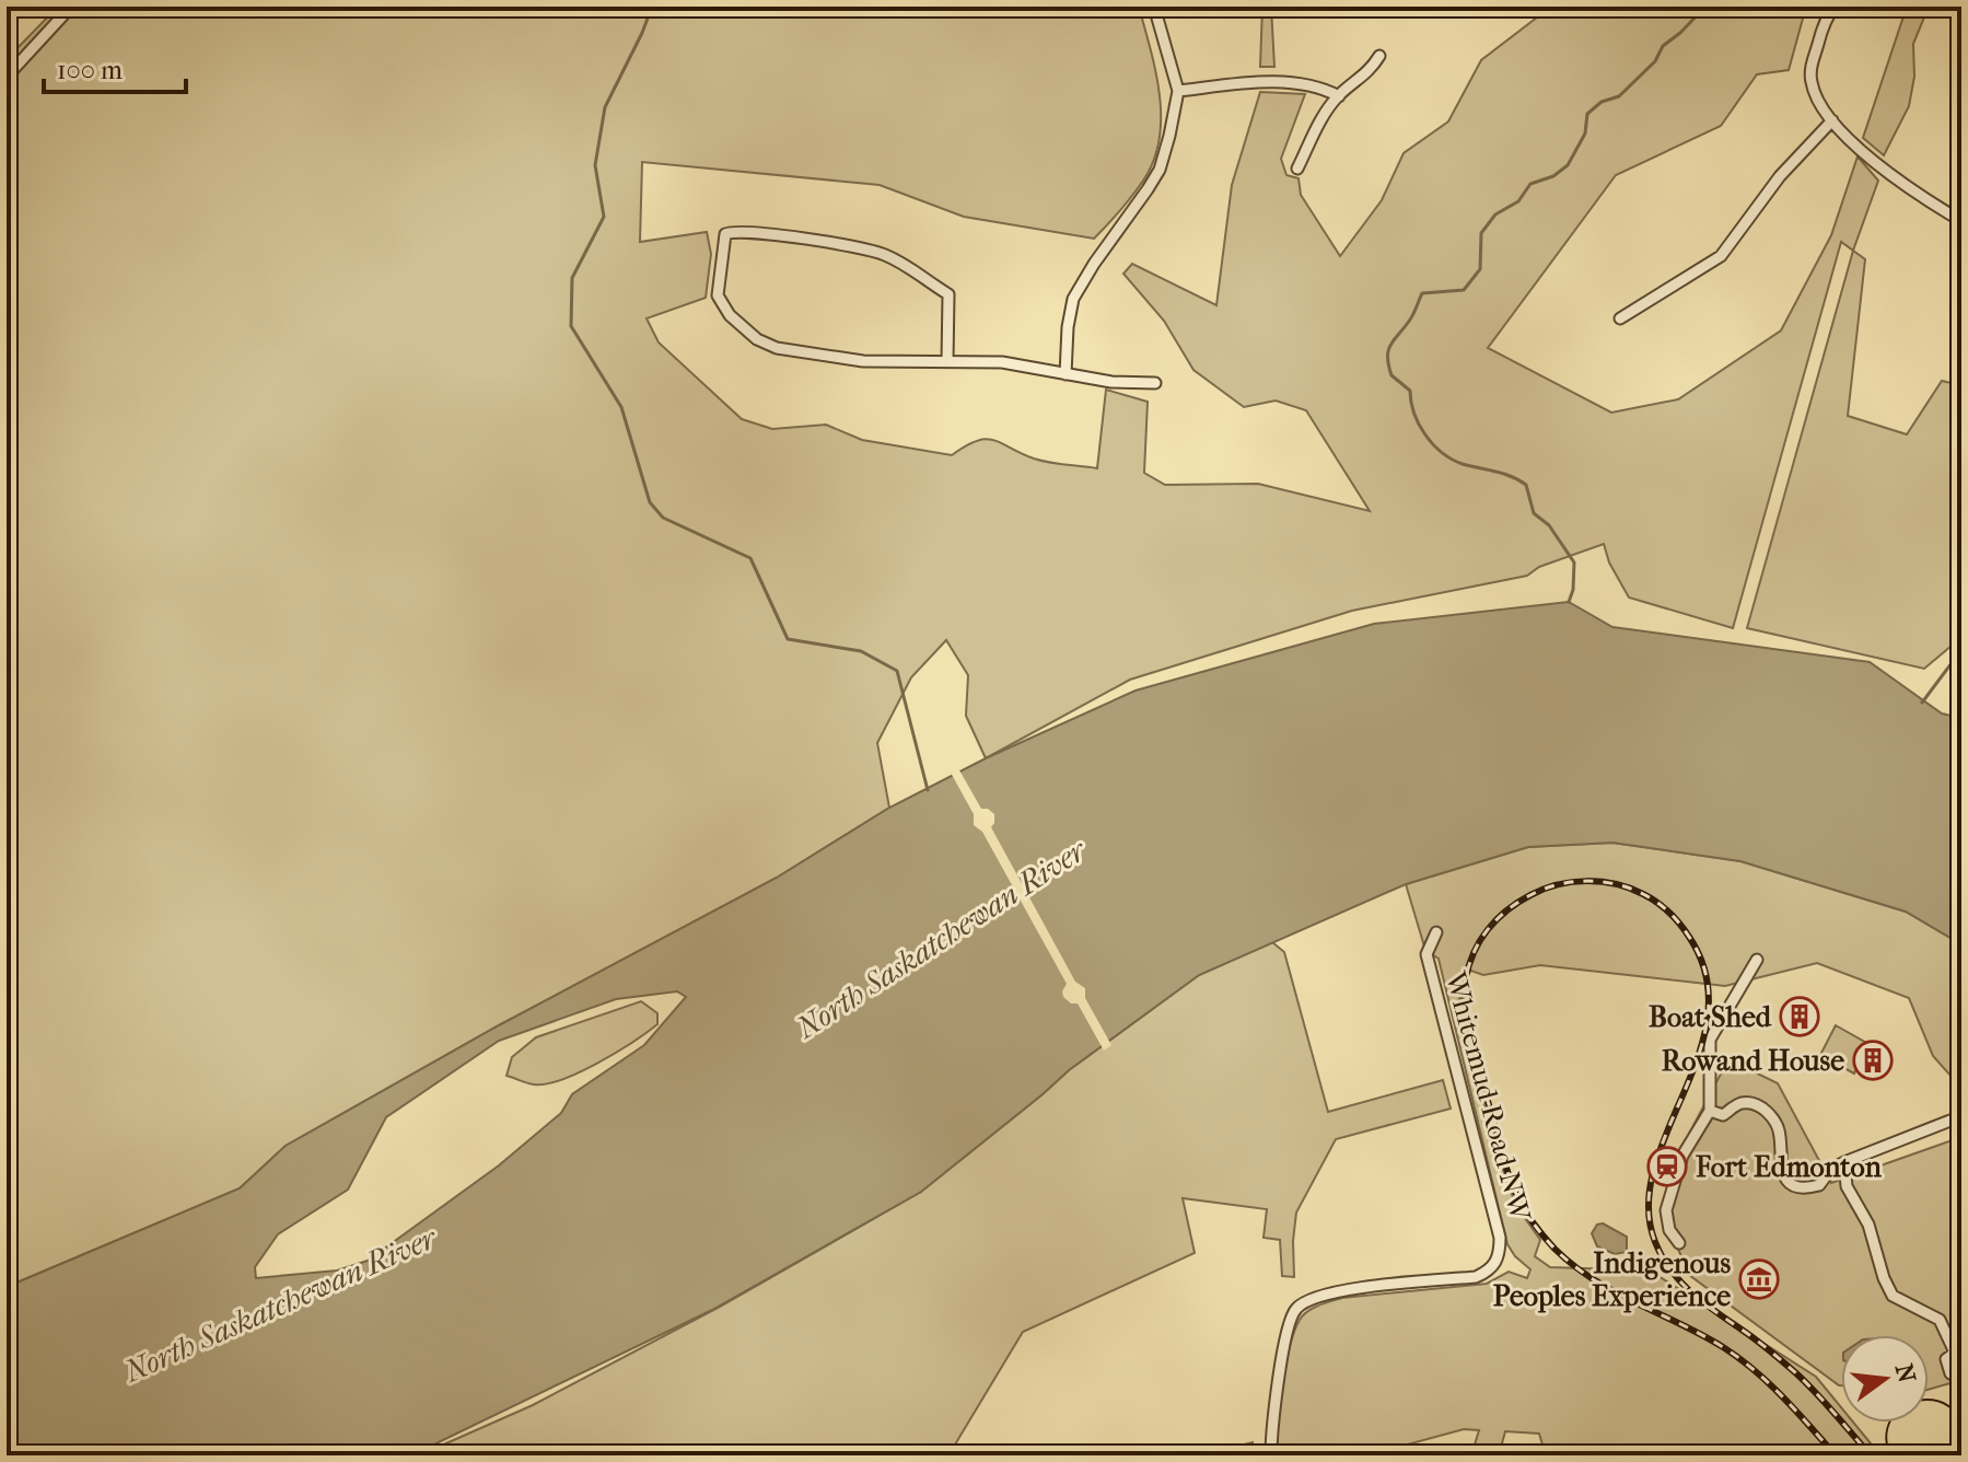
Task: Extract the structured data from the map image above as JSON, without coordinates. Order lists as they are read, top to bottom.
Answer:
{
  "streets": {
    "street": ["Whitemud Road NW"]
  },
  "water": ["North Saskatchewan River"],
  "places": {
    "building": ["Boat Shed", "Rowand House"],
    "station": ["Fort Edmonton"],
    "museum": ["Indigenous Peoples Experience"]
  },
  "scale_bar": "100 m",
  "north": "right"
}
